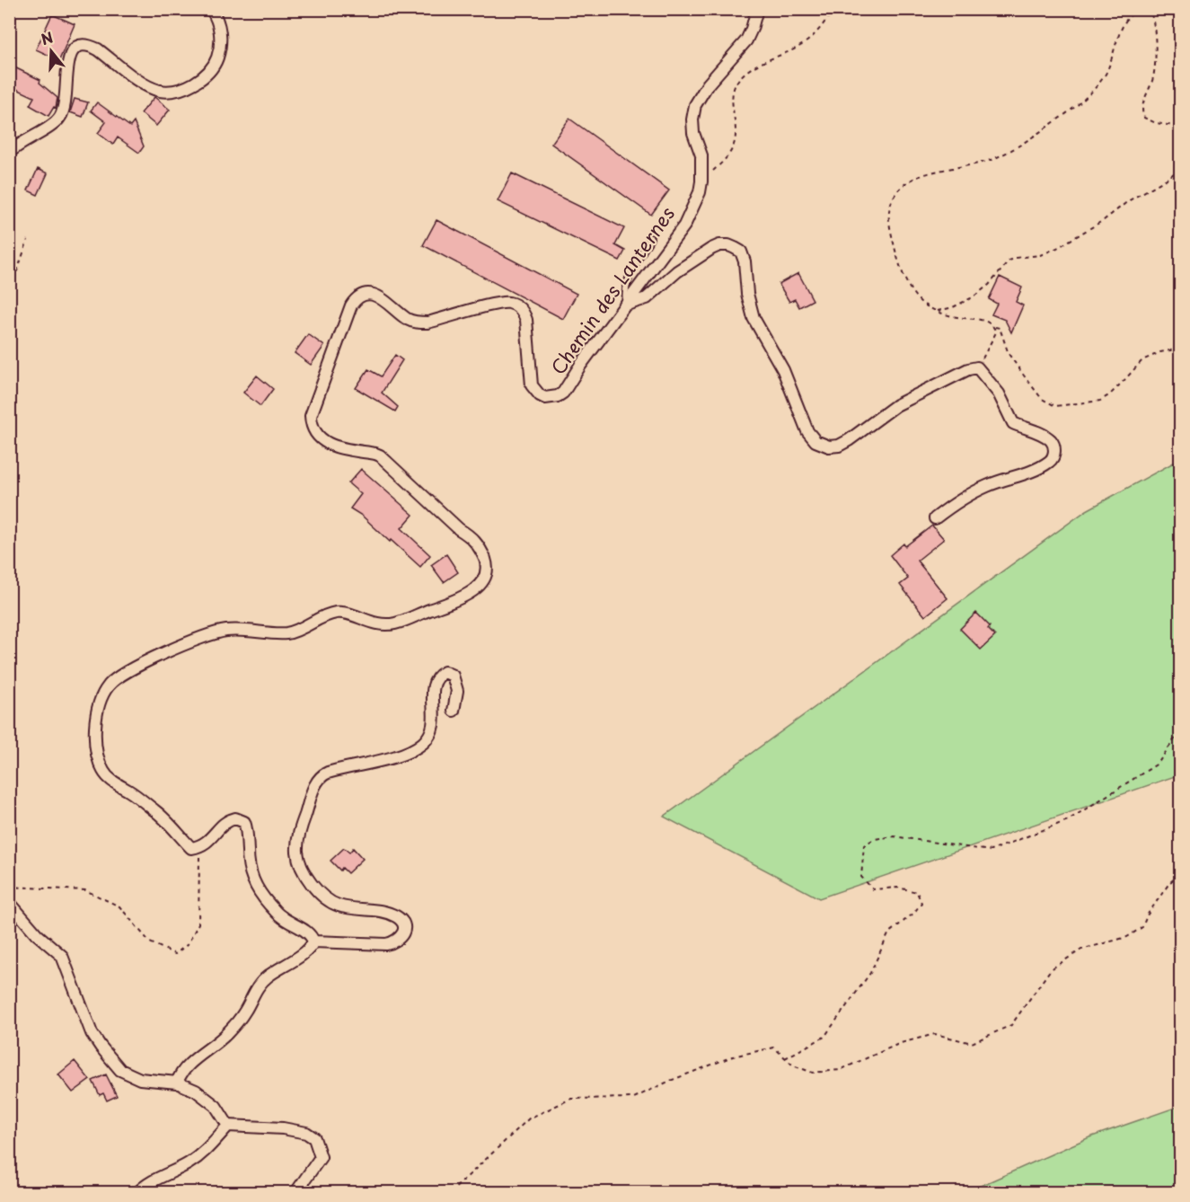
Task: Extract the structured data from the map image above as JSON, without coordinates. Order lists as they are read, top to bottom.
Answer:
{
  "streets": {
    "street": ["Chemin des Lanternes"]
  },
  "north": "top"
}
